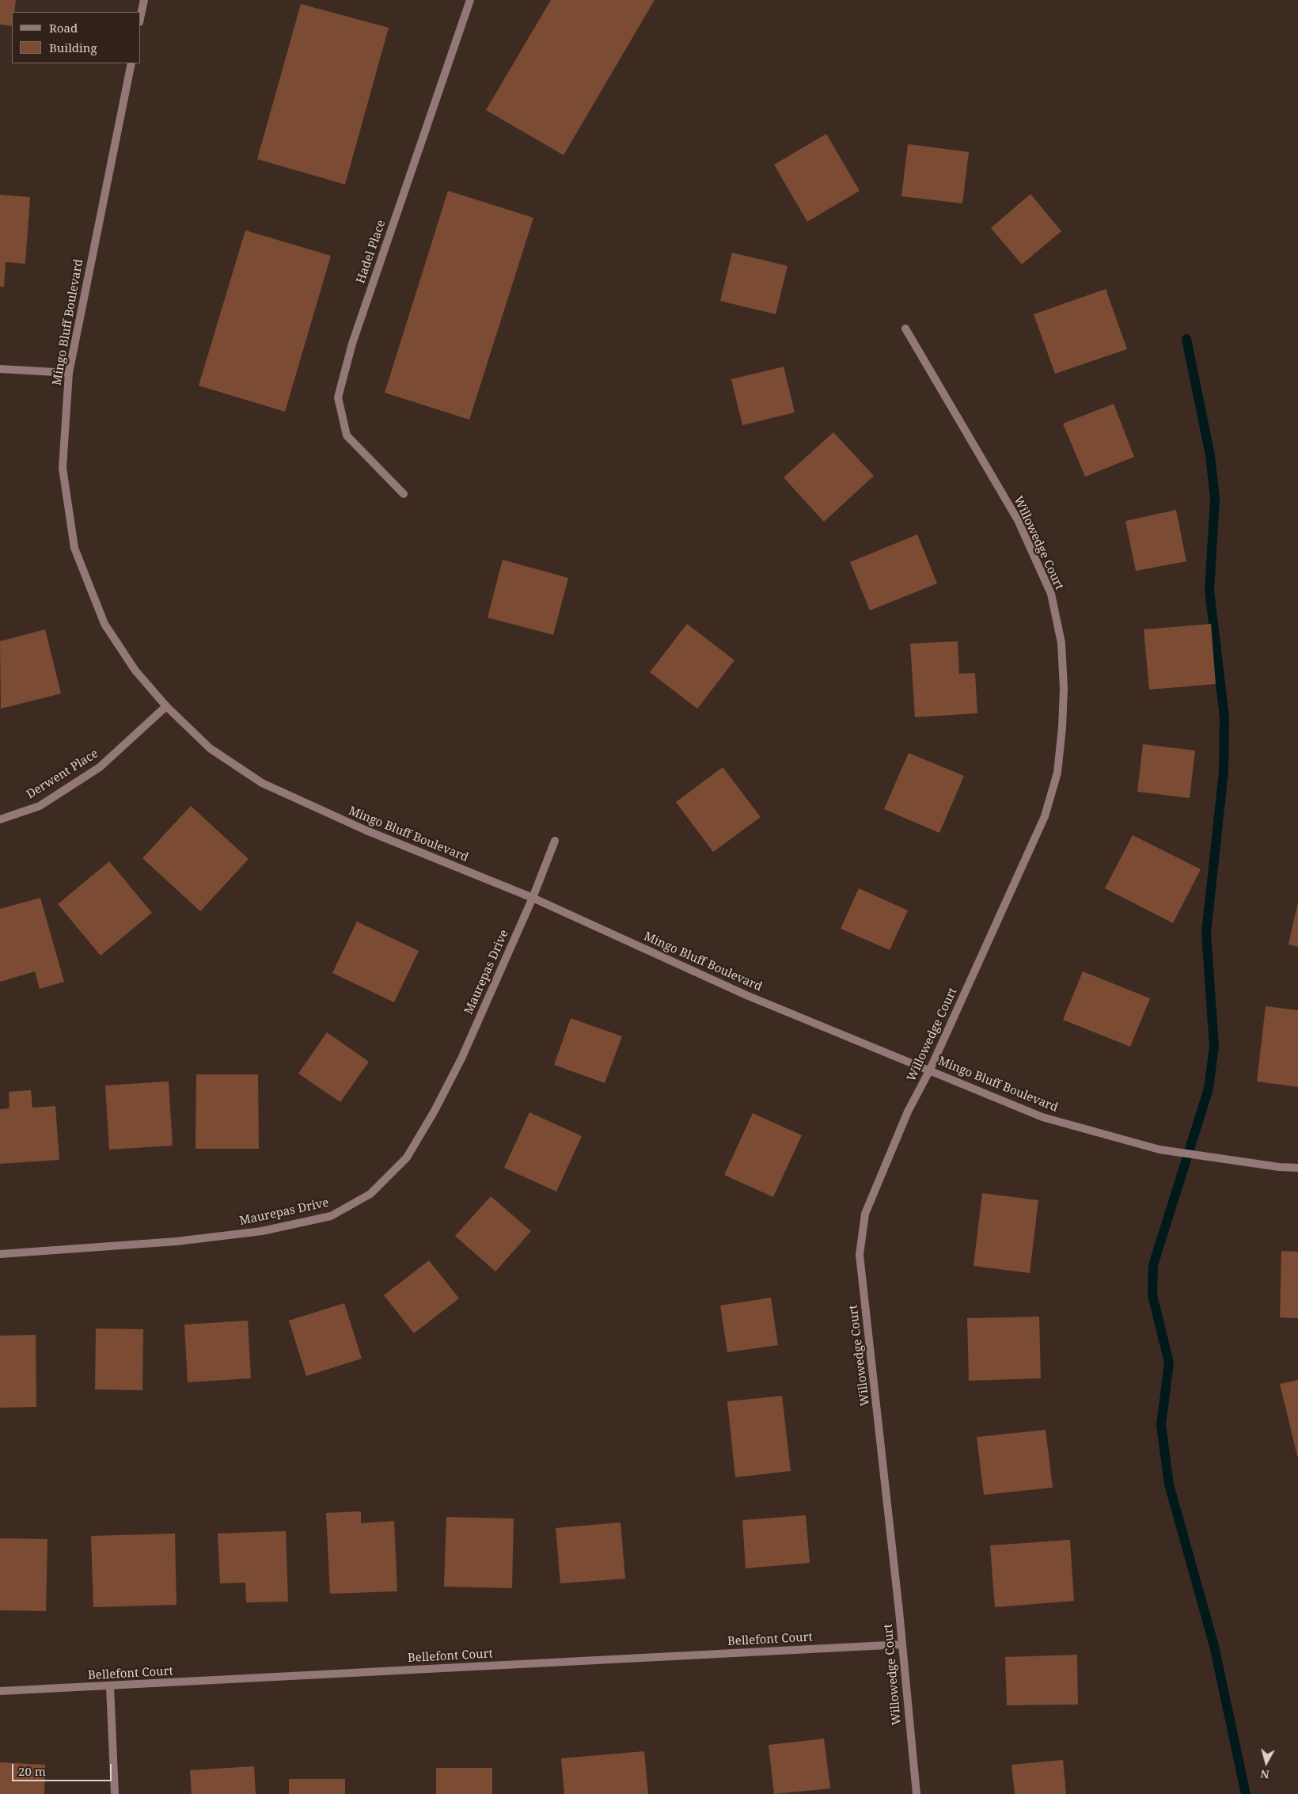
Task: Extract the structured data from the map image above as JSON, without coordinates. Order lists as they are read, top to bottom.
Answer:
{
  "streets": {
    "street": [
      "Hadel Place",
      "Mingo Bluff Boulevard",
      "Willowedge Court",
      "Derwent Place",
      "Maurepas Drive",
      "Bellefont Court"
    ]
  },
  "crossings": [
    ["Mingo Bluff Boulevard", "Willowedge Court"],
    ["Mingo Bluff Boulevard", "Derwent Place"],
    ["Mingo Bluff Boulevard", "Maurepas Drive"],
    ["Willowedge Court", "Bellefont Court"]
  ],
  "legend": ["Road", "Building"],
  "scale_bar": "20 m",
  "north": "bottom"
}
